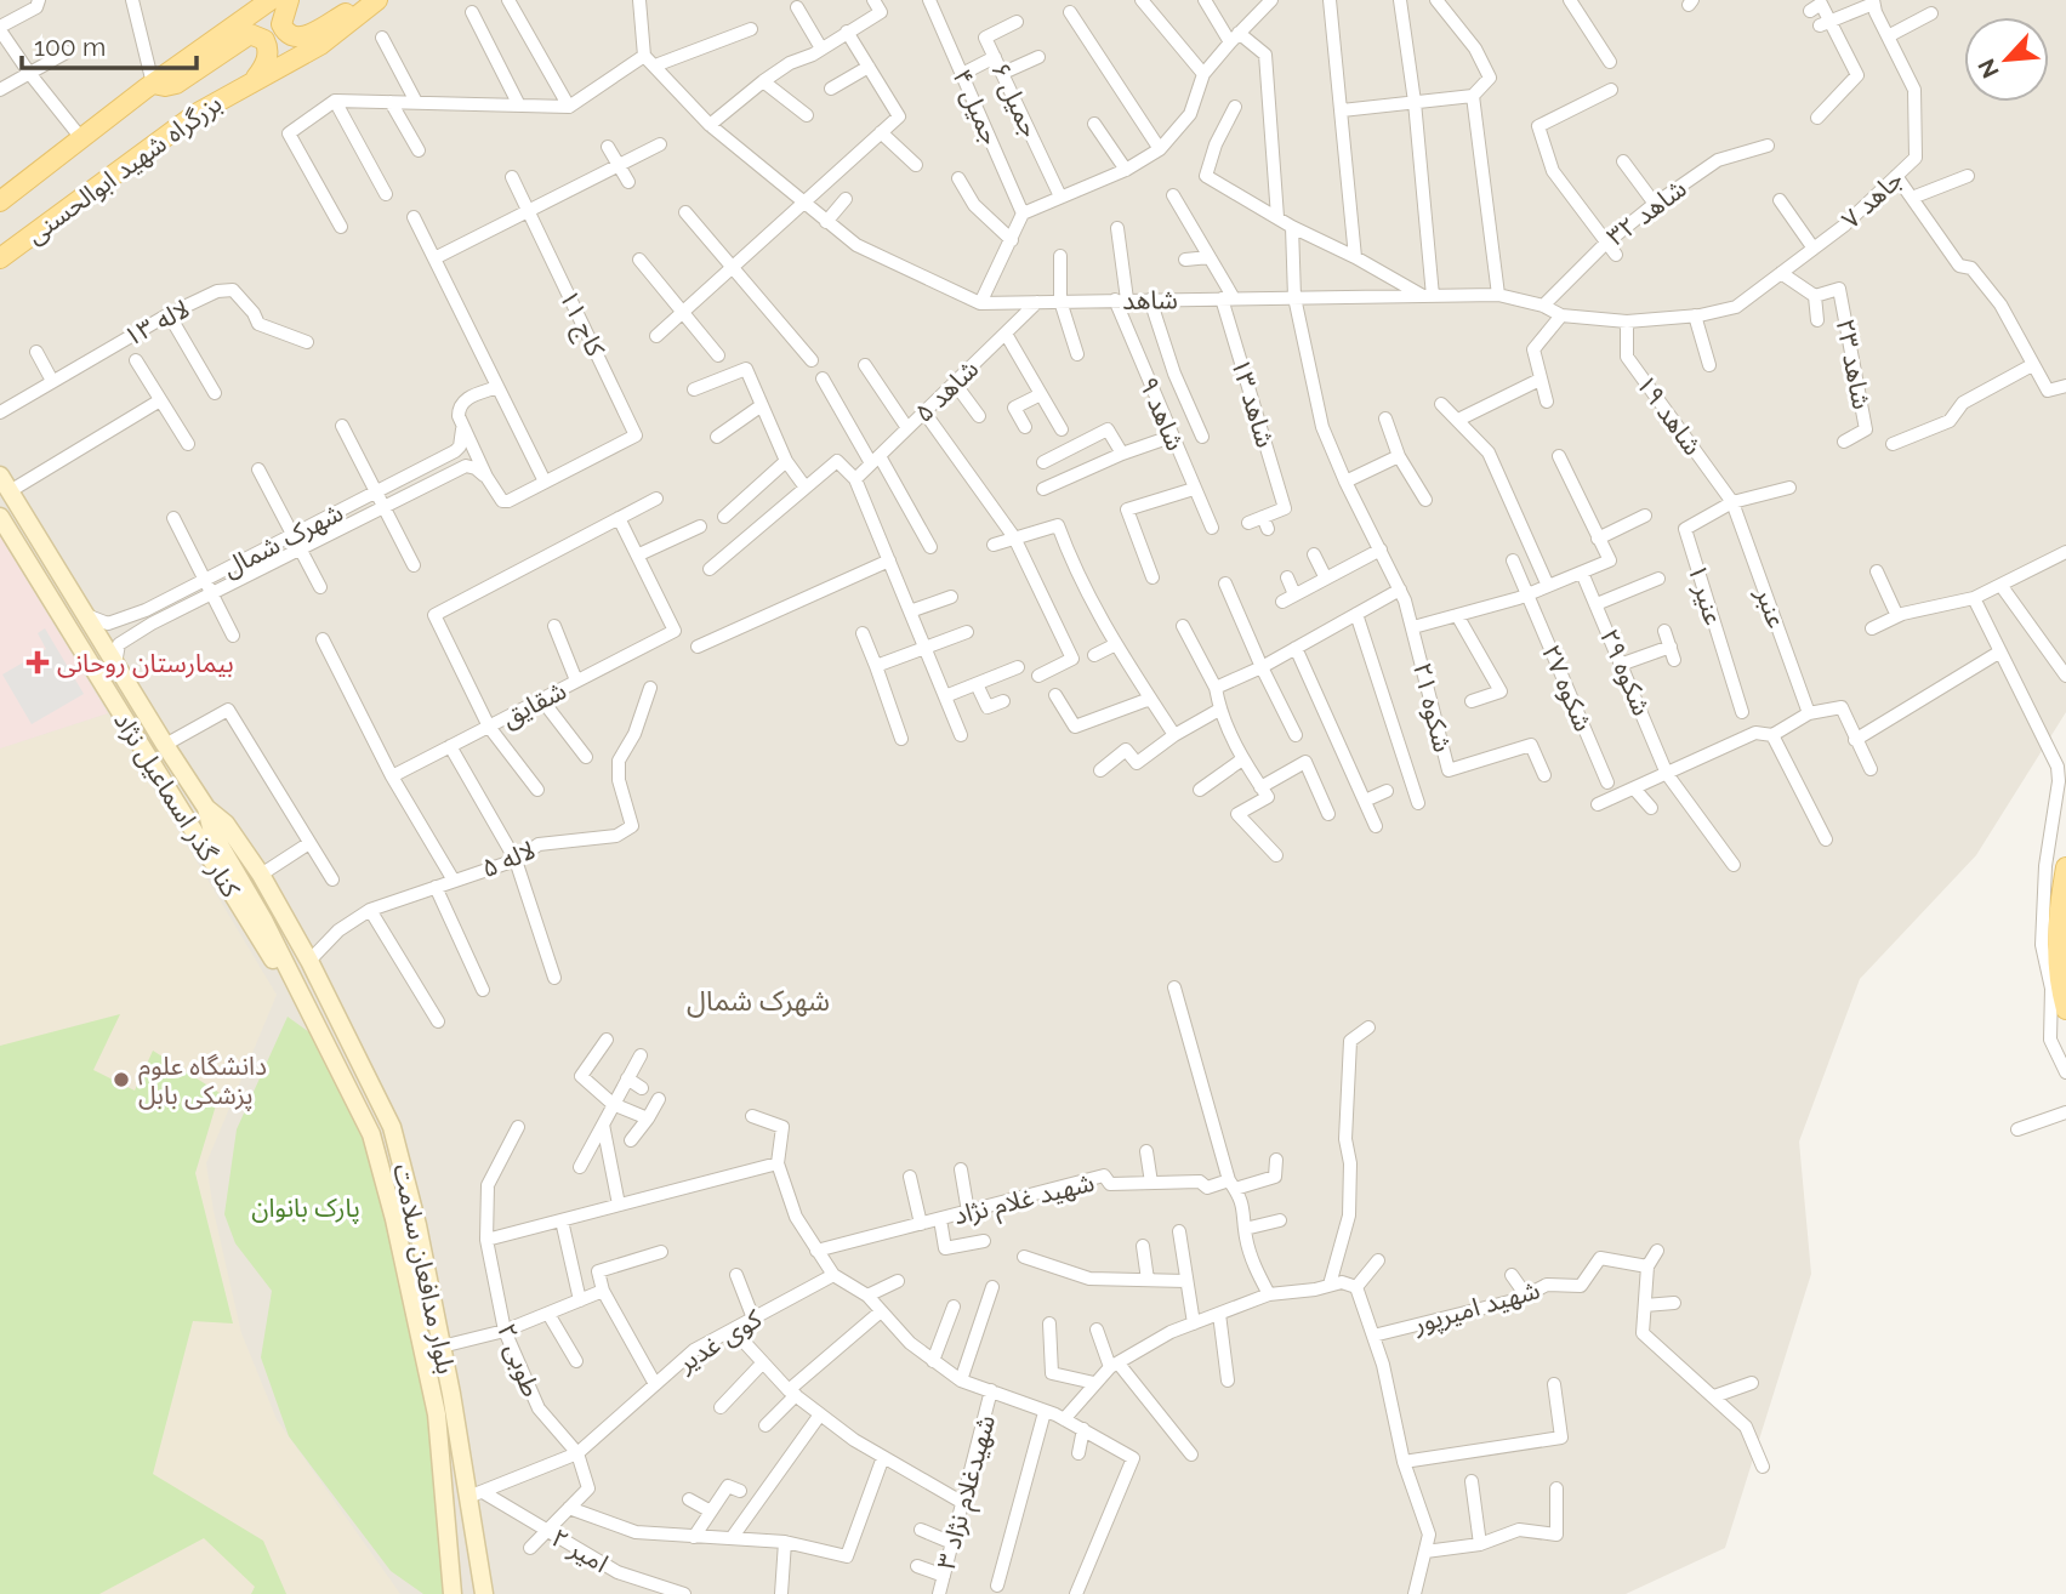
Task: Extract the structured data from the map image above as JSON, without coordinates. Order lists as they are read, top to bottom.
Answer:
{
  "streets": {
    "main road": ["بزرگراه شهید ابوالحسنی", "کنار گذر اسماعیل نژاد", "بلوار مدافعان سلامت"],
    "street": [
      "جمیل ۶",
      "جمیل ۴",
      "جاهد ۷",
      "شاهد ۳۲",
      "شاهد",
      "لاله ۱۳",
      "کاج ۱۱",
      "شاهد ۲۳",
      "شاهد ۵",
      "شاهد ۱۳",
      "شاهد ۹",
      "شاهد ۱۹",
      "شهرک شمال",
      "عنیر ۱",
      "عنبر",
      "شکوه ۲۹",
      "شکوه ۲۷",
      "شقايق",
      "شکوه ۲۱",
      "لاله ۵",
      "شهید غلام نژاد",
      "شهید امیرپور",
      "کوی غدیر",
      "طوبی ۲",
      "شهیدغلام نژاد ۳",
      "امیر ۲"
    ]
  },
  "crossings": [
    ["جاهد ۷", "شاهد"],
    ["جاهد ۷", "شاهد ۲۳"],
    ["شاهد ۳۲", "شاهد"],
    ["شاهد", "شاهد ۵"],
    ["شاهد", "شاهد ۱۳"],
    ["شاهد", "شاهد ۹"],
    ["شاهد", "شاهد ۱۹"],
    ["شاهد ۱۹", "عنیر ۱"],
    ["شاهد ۱۹", "عنبر"],
    ["عنیر ۱", "عنبر"],
    ["کنار گذر اسماعیل نژاد", "بلوار مدافعان سلامت"],
    ["لاله ۵", "بلوار مدافعان سلامت"],
    ["بلوار مدافعان سلامت", "امیر ۲"],
    ["کوی غدیر", "طوبی ۲"]
  ],
  "districts": ["شهرک شمال"],
  "parks": ["پارک بانوان"],
  "places": {
    "health": ["بیمارستان روحانی"],
    "other": ["دانشگاه علوم پزشکی بابل"]
  },
  "scale_bar": "100 m",
  "north": "bottom left"
}
